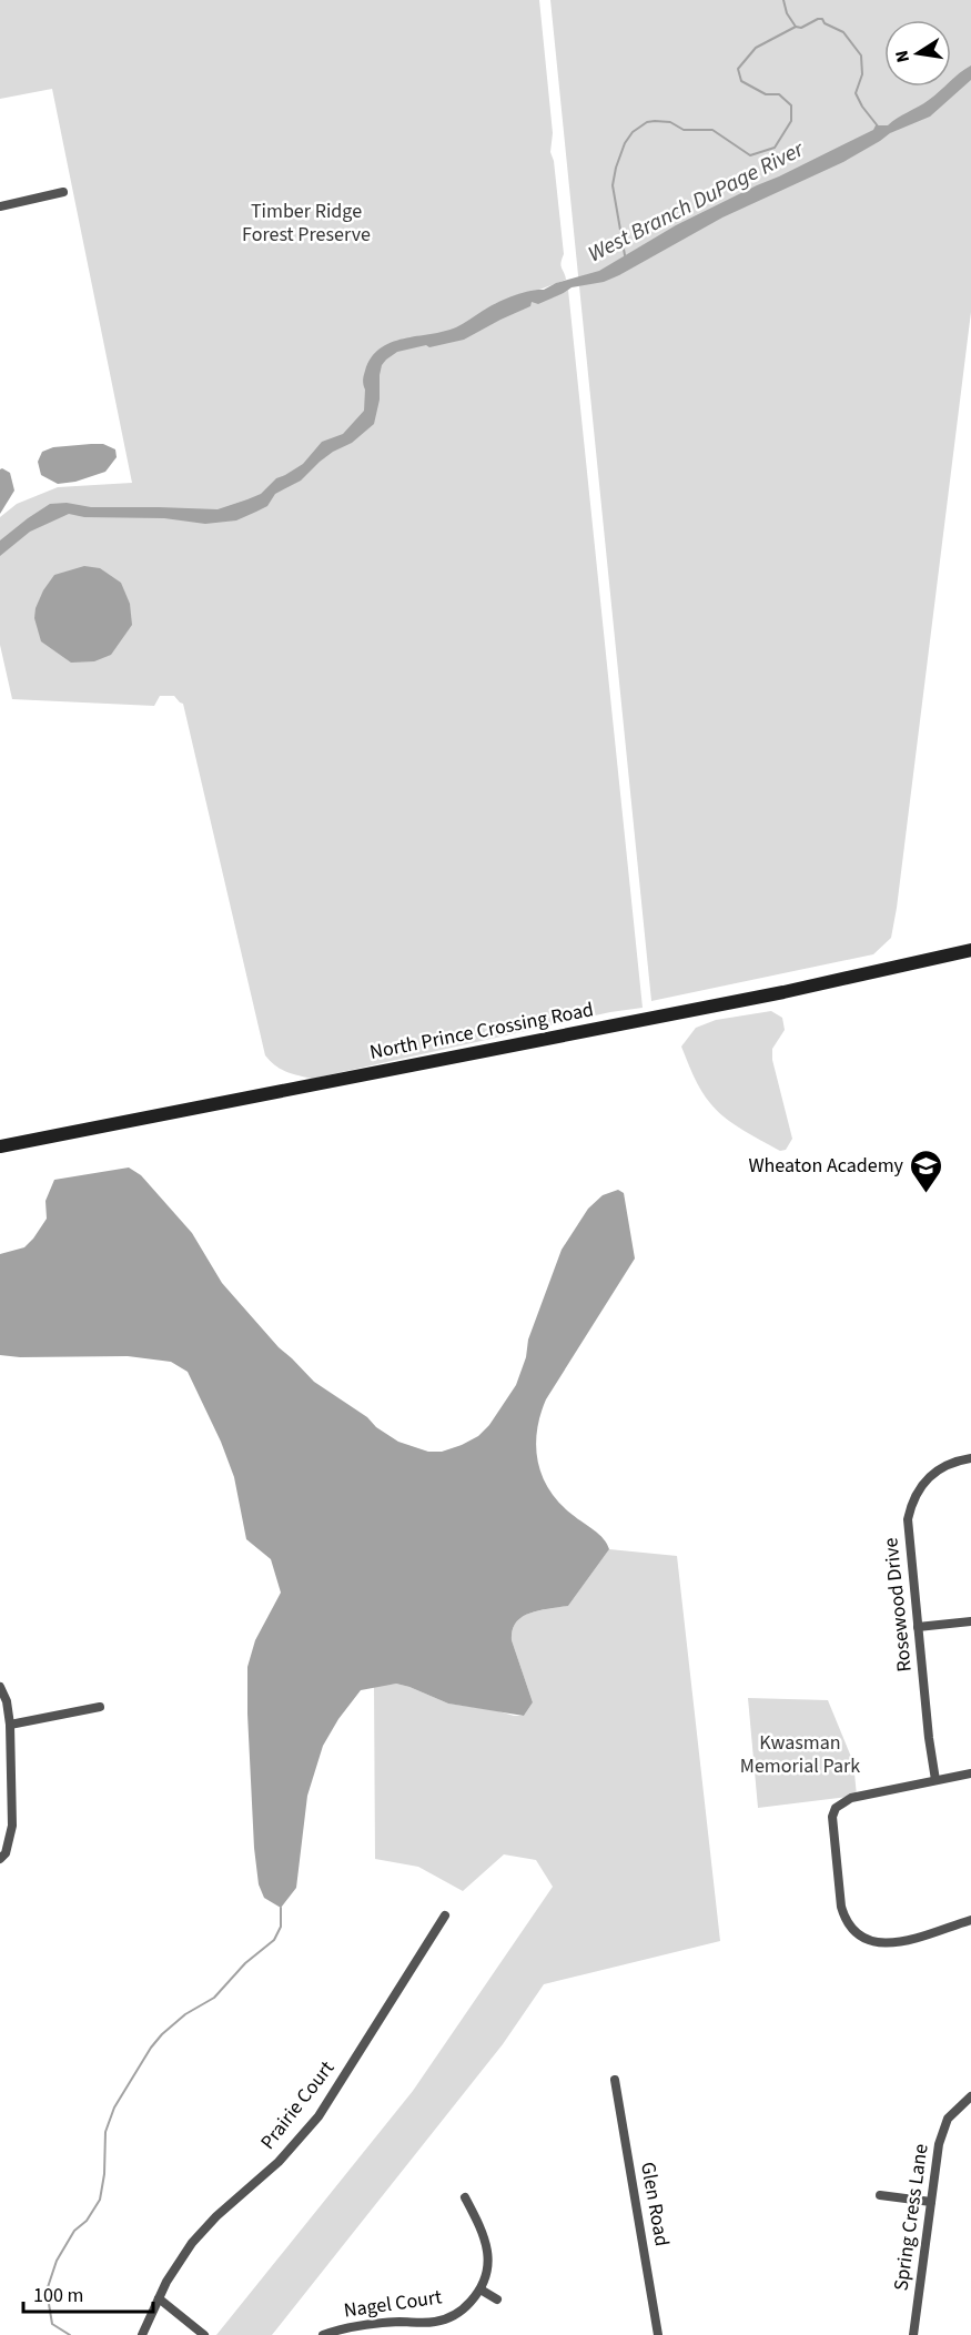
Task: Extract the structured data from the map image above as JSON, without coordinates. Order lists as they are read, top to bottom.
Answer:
{
  "streets": {
    "street": [
      "North Prince Crossing Road",
      "Rosewood Drive",
      "Prairie Court",
      "Glen Road",
      "Spring Cress Lane",
      "Nagel Court"
    ]
  },
  "water": ["West Branch DuPage River"],
  "parks": ["Timber Ridge Forest Preserve", "Kwasman Memorial Park"],
  "places": {
    "school or university": ["Wheaton Academy"]
  },
  "scale_bar": "100 m",
  "north": "left"
}
